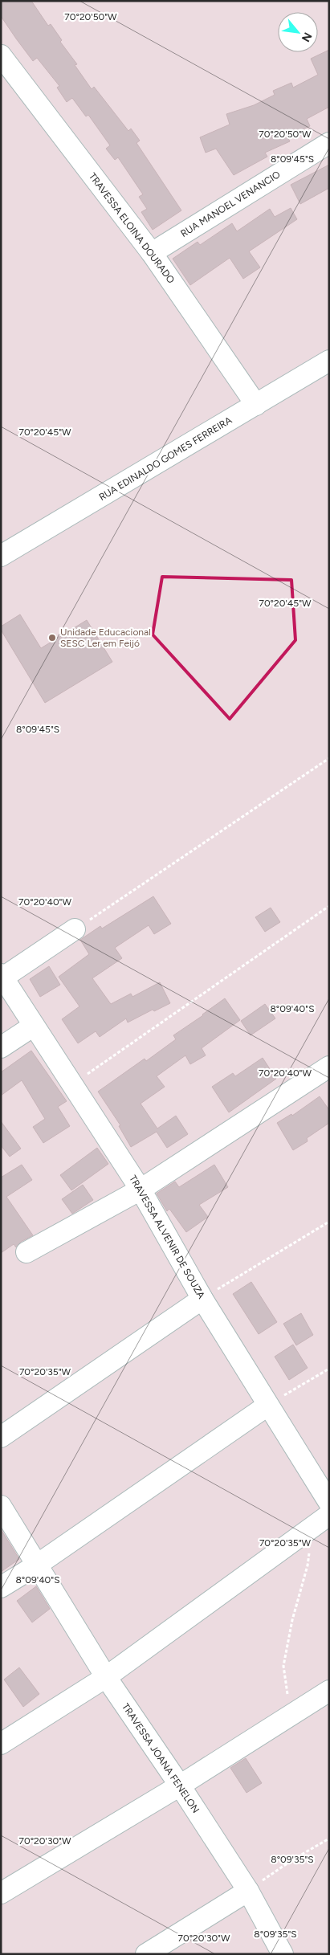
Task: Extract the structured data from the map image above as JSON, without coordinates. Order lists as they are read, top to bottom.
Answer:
{
  "streets": {
    "street": [
      "RUA MANOEL VENANCIO",
      "TRAVESSA ELOINA DOURADO",
      "RUA EDINALDO GOMES FERREIRA",
      "TRAVESSA ALVENIR DE SOUZA",
      "TRAVESSA JOANA FENELON"
    ]
  },
  "crossings": [
    ["RUA MANOEL VENANCIO", "TRAVESSA ELOINA DOURADO"],
    ["TRAVESSA ELOINA DOURADO", "RUA EDINALDO GOMES FERREIRA"]
  ],
  "places": ["Unidade Educacional SESC Ler em Feijó"],
  "north": "bottom right",
  "coordinates": [
    "70°20'50\"W",
    "8°09'45\"S",
    "70°20'45\"W",
    "70°20'40\"W",
    "8°09'40\"S",
    "70°20'35\"W",
    "70°20'30\"W",
    "8°09'35\"S"
  ]
}
